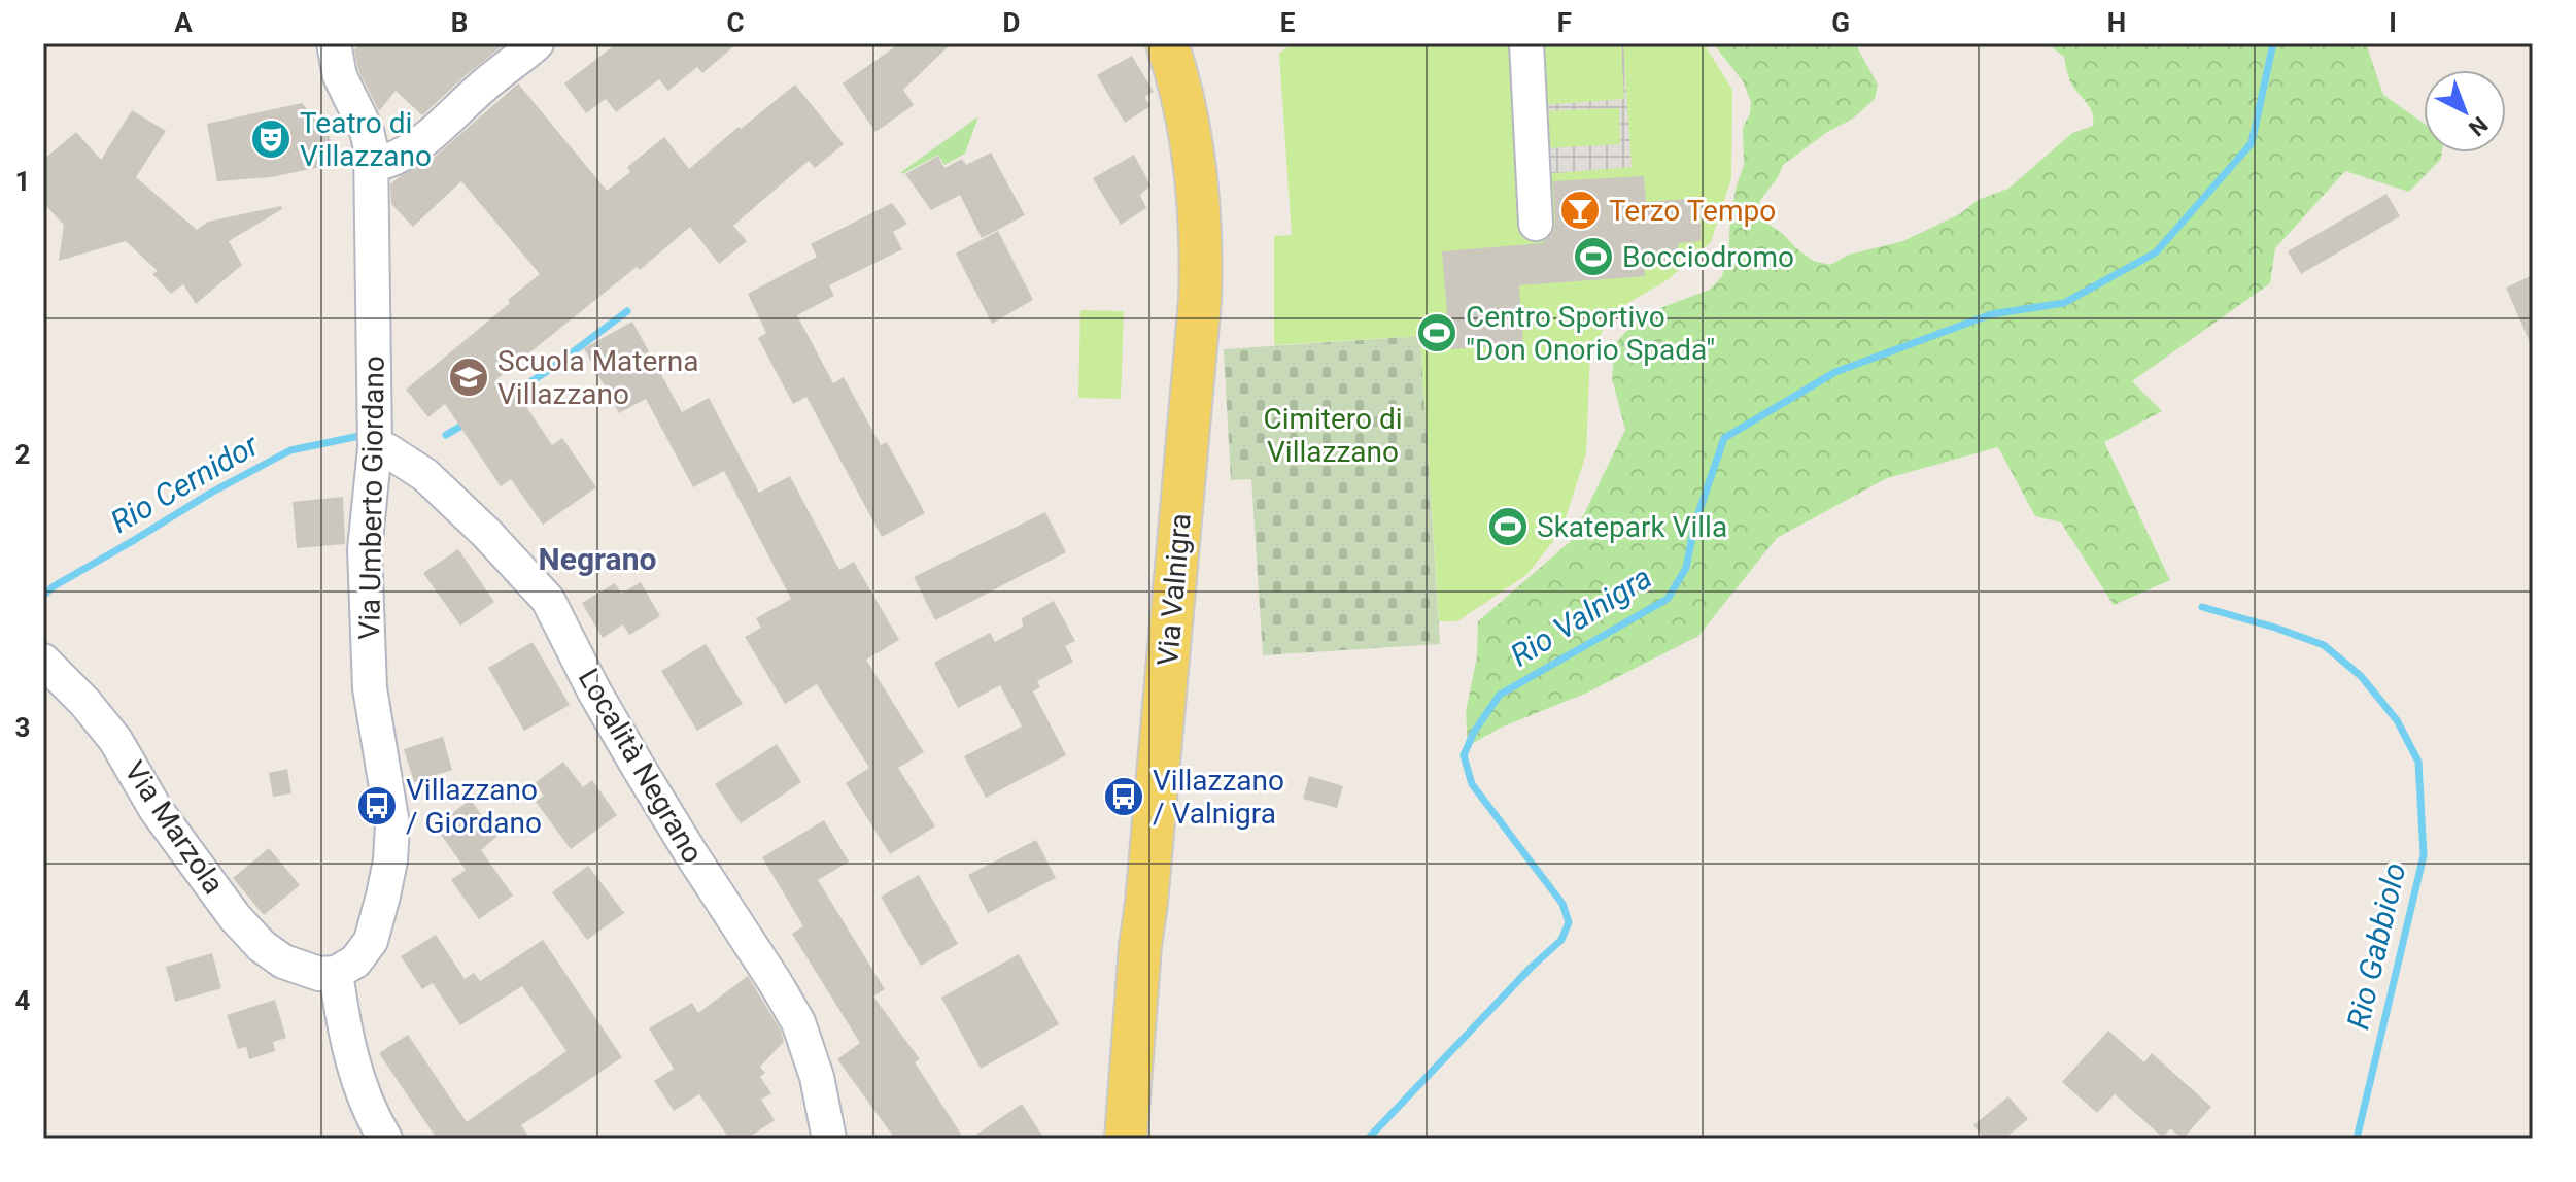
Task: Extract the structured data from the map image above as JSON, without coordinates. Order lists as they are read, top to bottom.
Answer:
{
  "streets": {
    "main road": ["Via Valnigra"],
    "street": ["Via Umberto Giordano", "Località Negrano", "Via Marzola"]
  },
  "crossings": [
    ["Via Umberto Giordano", "Località Negrano"],
    ["Via Umberto Giordano", "Via Marzola"]
  ],
  "districts": ["Negrano"],
  "water": ["Rio Cernidor", "Rio Valnigra", "Rio Gabbiolo"],
  "parks": ["Cimitero di Villazzano"],
  "places": {
    "theatre": ["Teatro di Villazzano"],
    "bar": ["Terzo Tempo"],
    "sports": ["Bocciodromo", "Centro Sportivo \"Don Onorio Spada\"", "Skatepark Villa"],
    "school or university": ["Scuola Materna Villazzano"],
    "bus stop": ["Villazzano / Valnigra", "Villazzano / Giordano"]
  },
  "north": "bottom right",
  "grid": {
    "columns": [
      "A",
      "B",
      "C",
      "D",
      "E",
      "F",
      "G",
      "H",
      "I"
    ],
    "rows": [
      "1",
      "2",
      "3",
      "4"
    ]
  }
}
